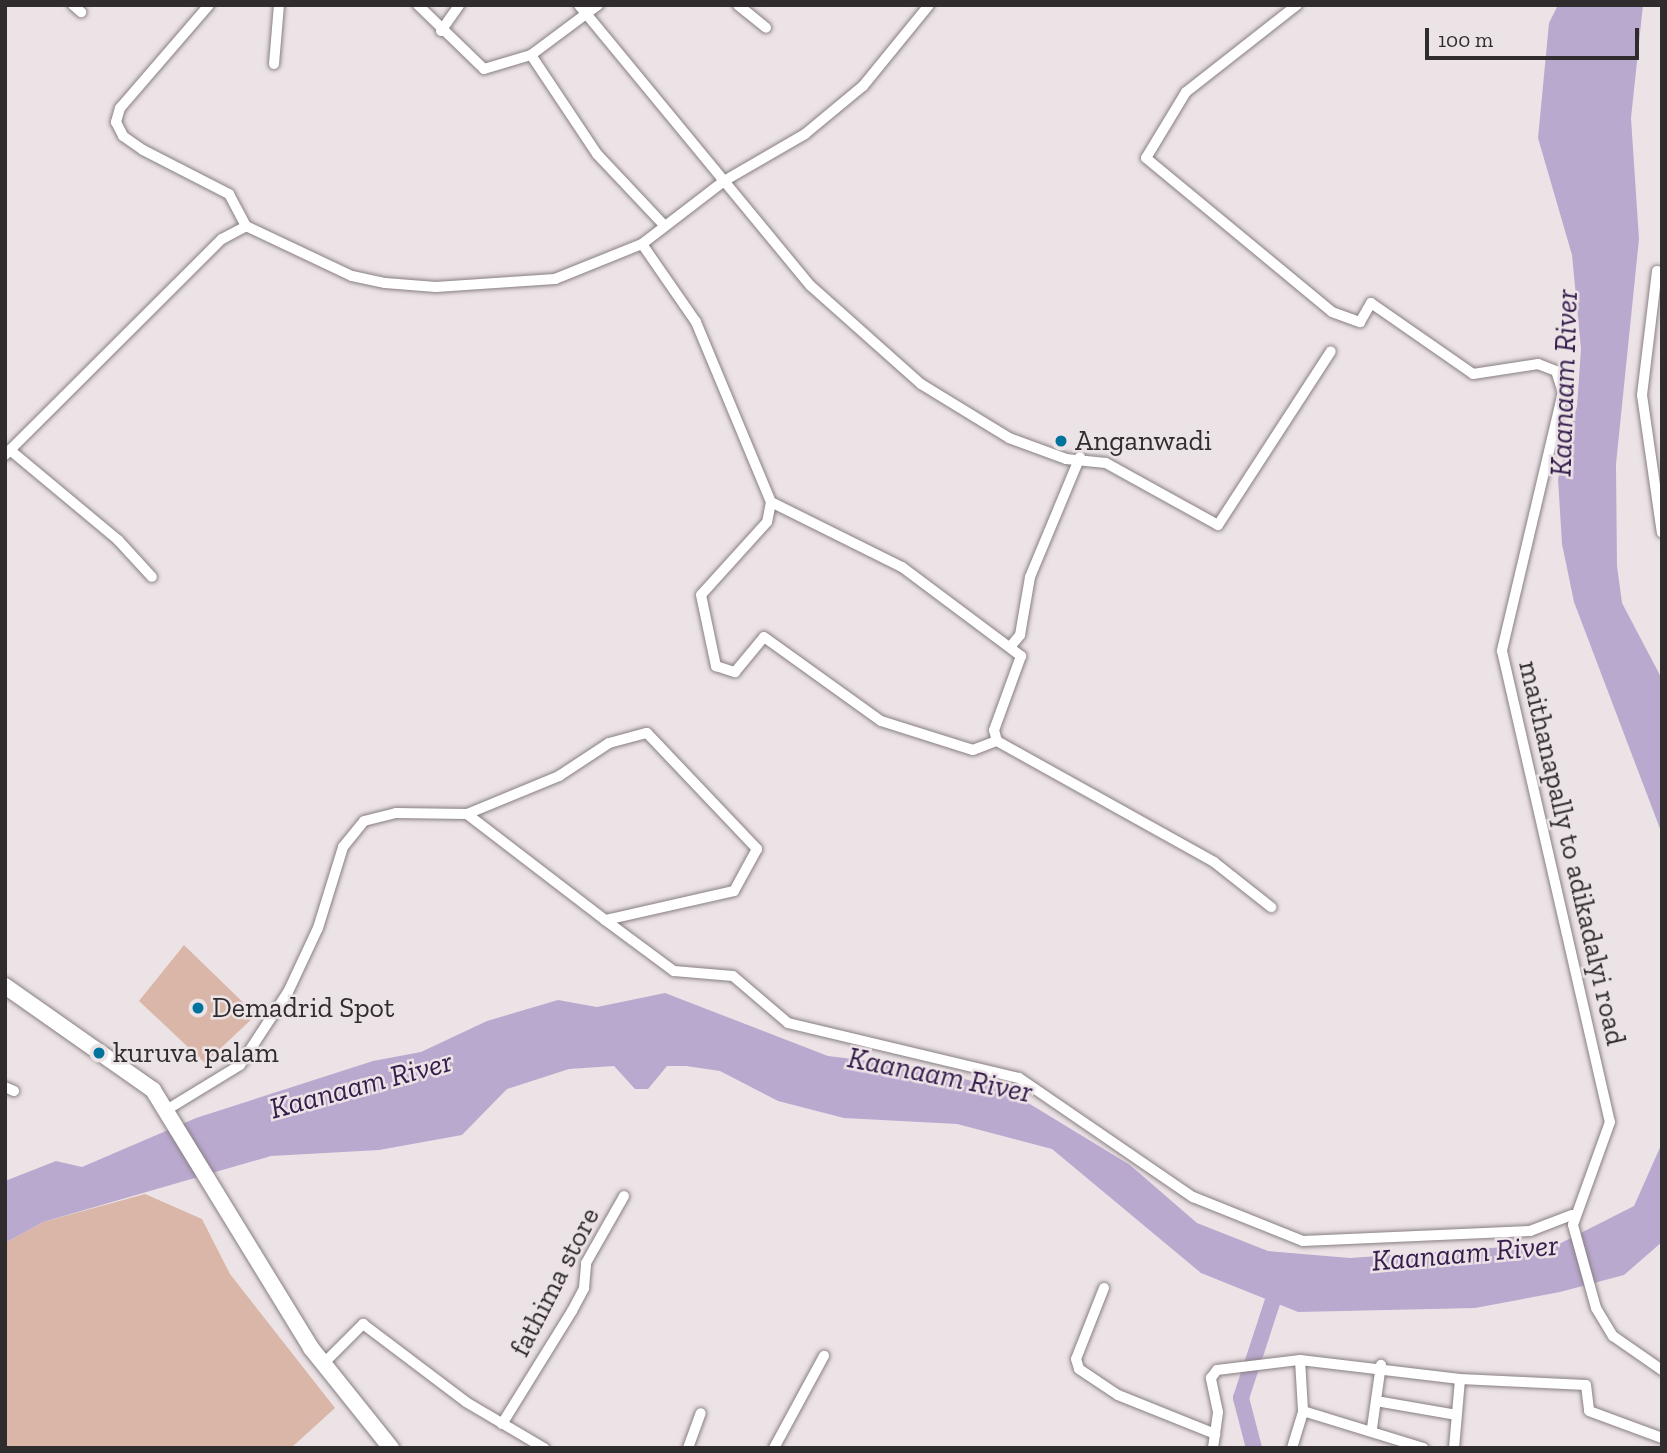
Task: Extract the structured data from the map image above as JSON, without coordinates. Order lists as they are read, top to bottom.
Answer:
{
  "streets": {
    "street": ["maithanapally to adikadalyi road", "fathima store"]
  },
  "water": ["Kaanaam River"],
  "places": ["Anganwadi", "Demadrid Spot", "kuruva palam"],
  "scale_bar": "100 m"
}
